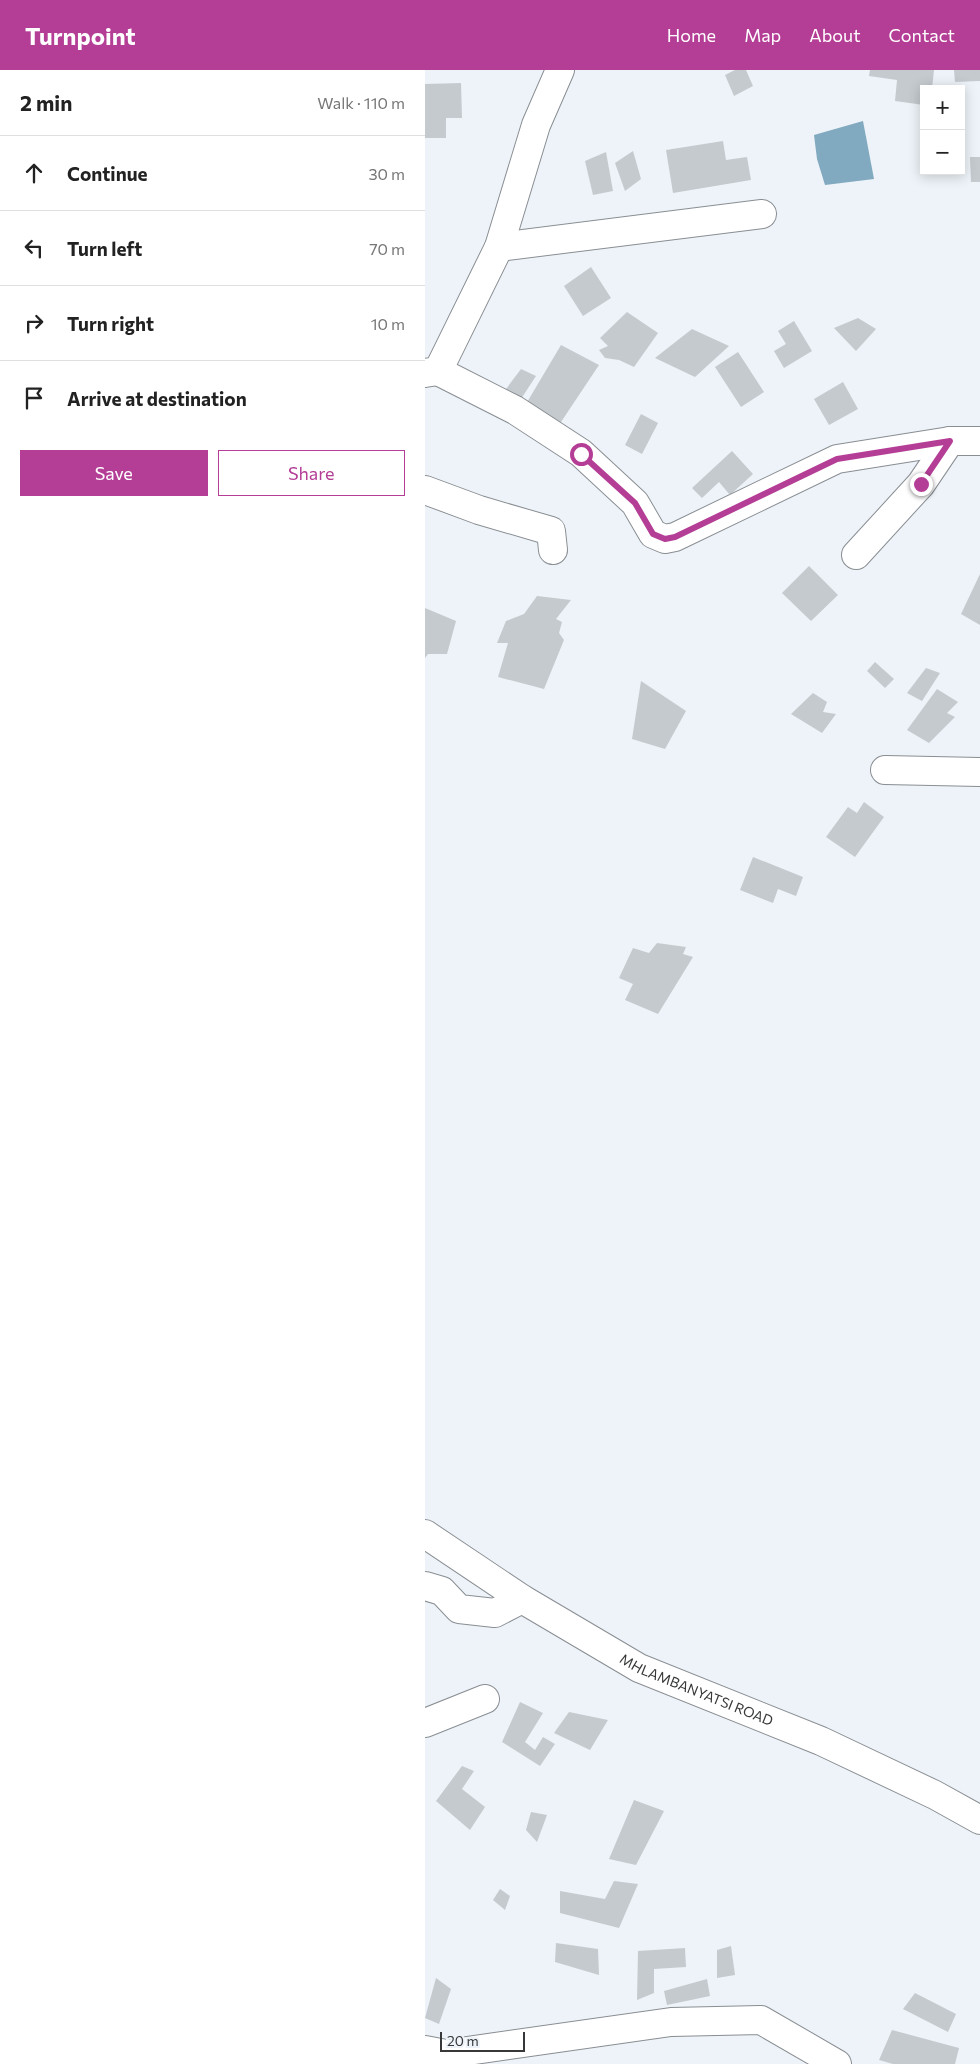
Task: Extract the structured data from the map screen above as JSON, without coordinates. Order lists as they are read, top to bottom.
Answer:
{
  "streets": {
    "street": ["MHLAMBANYATSI ROAD"]
  },
  "scale_bar": "20 m",
  "page": {
    "header": "Turnpoint",
    "nav": [
      "Home",
      "Map",
      "About",
      "Contact"
    ],
    "heading": ["2 min", "Walk · 110 m"],
    "map_buttons": ["+", "−"],
    "list": [
      ["Continue", "30 m"],
      ["Turn left", "70 m"],
      ["Turn right", "10 m"],
      "Arrive at destination"
    ],
    "buttons": ["Save", "Share"],
    "scale": "20 m"
  }
}
